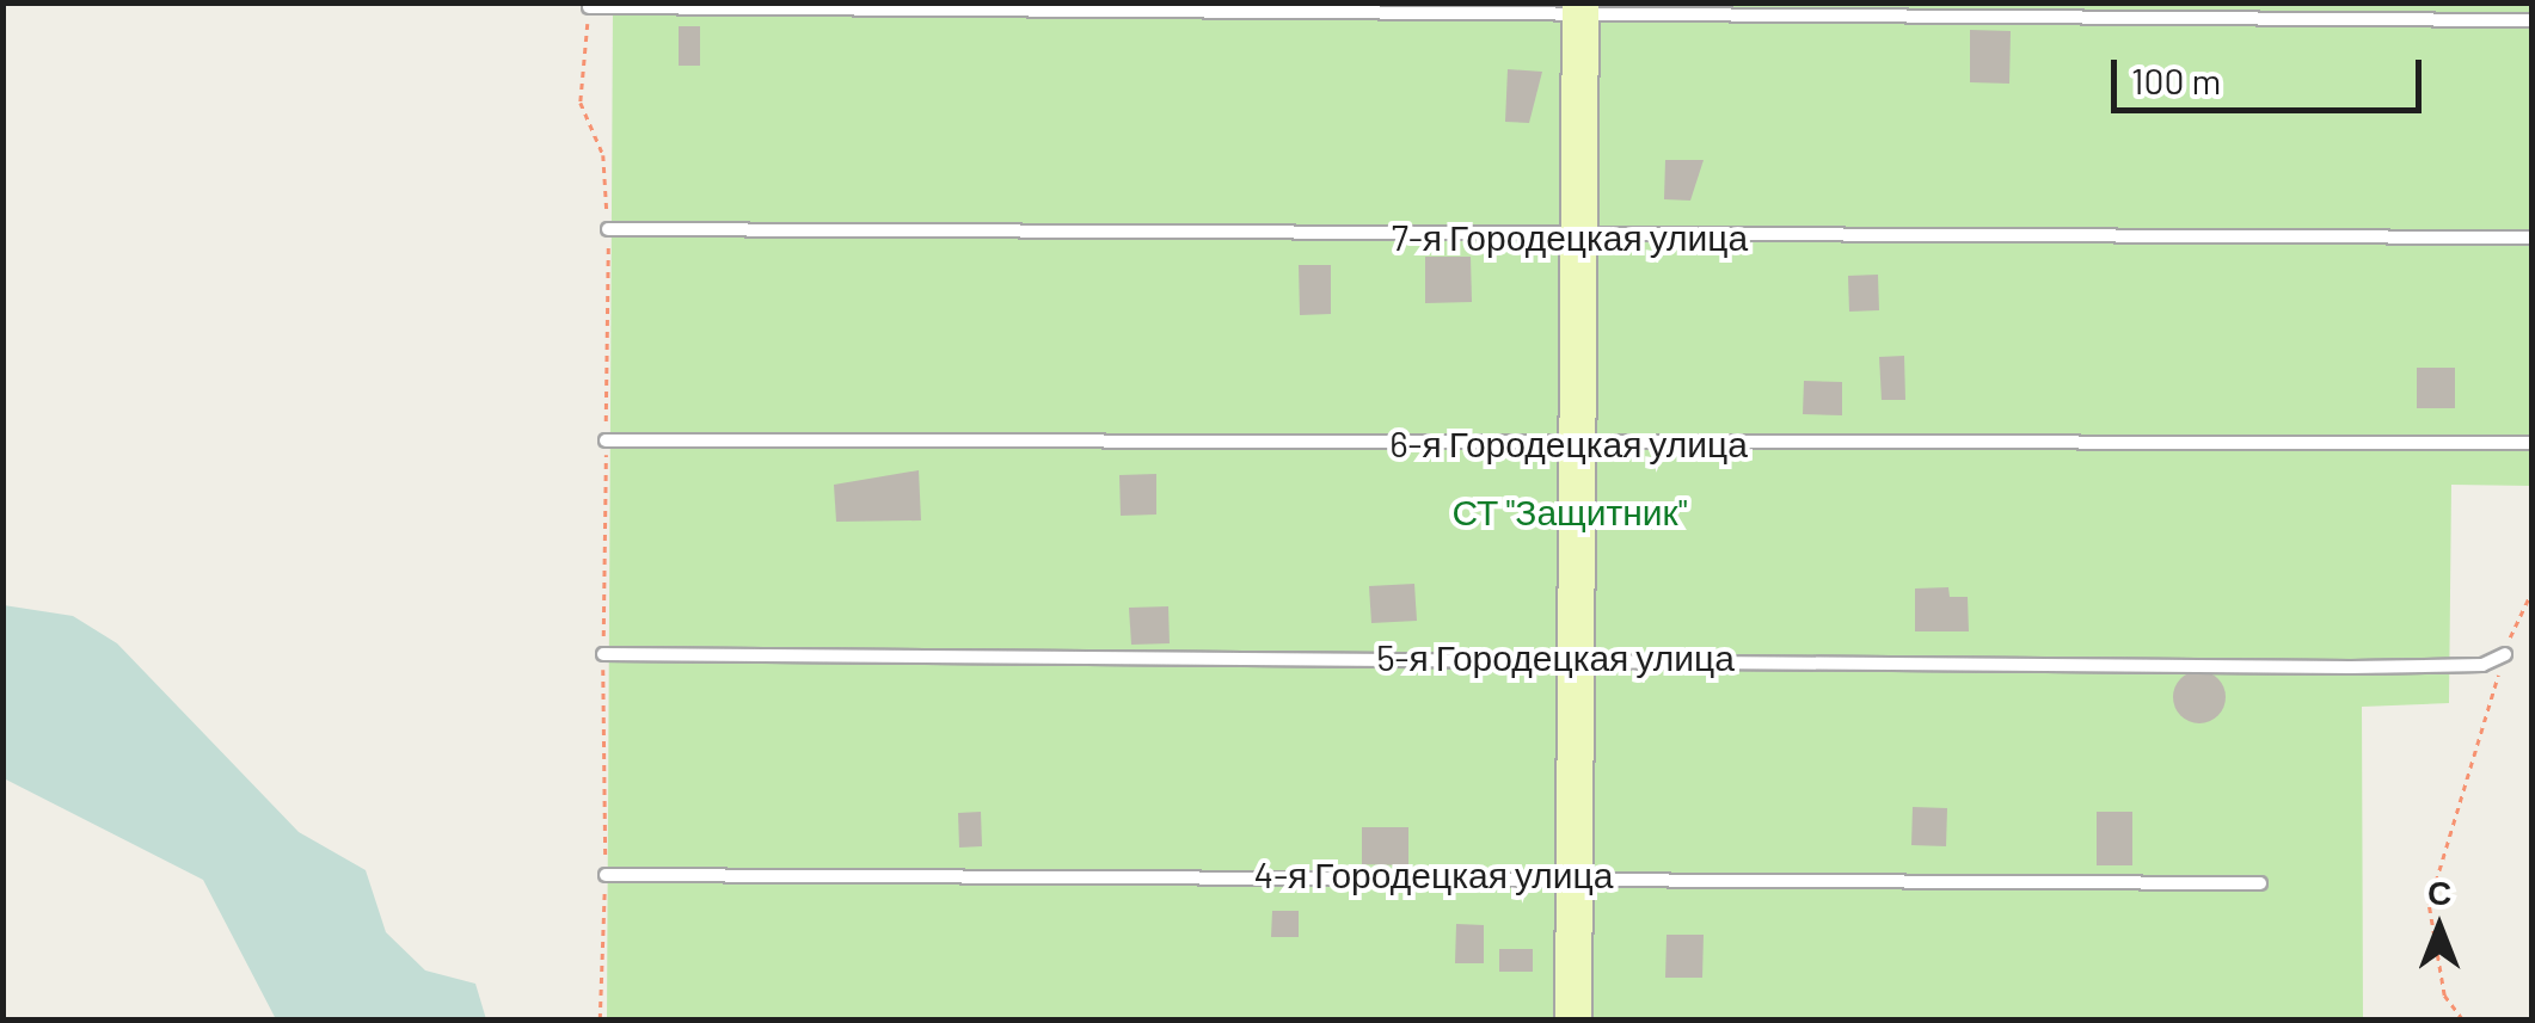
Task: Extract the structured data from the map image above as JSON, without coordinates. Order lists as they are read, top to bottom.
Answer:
{
  "streets": {
    "lane": [
      "7-я Городецкая улица",
      "6-я Городецкая улица",
      "5-я Городецкая улица",
      "4-я Городецкая улица"
    ]
  },
  "parks": ["СТ \"Защитник\""],
  "scale_bar": "100 m",
  "north": "top"
}
